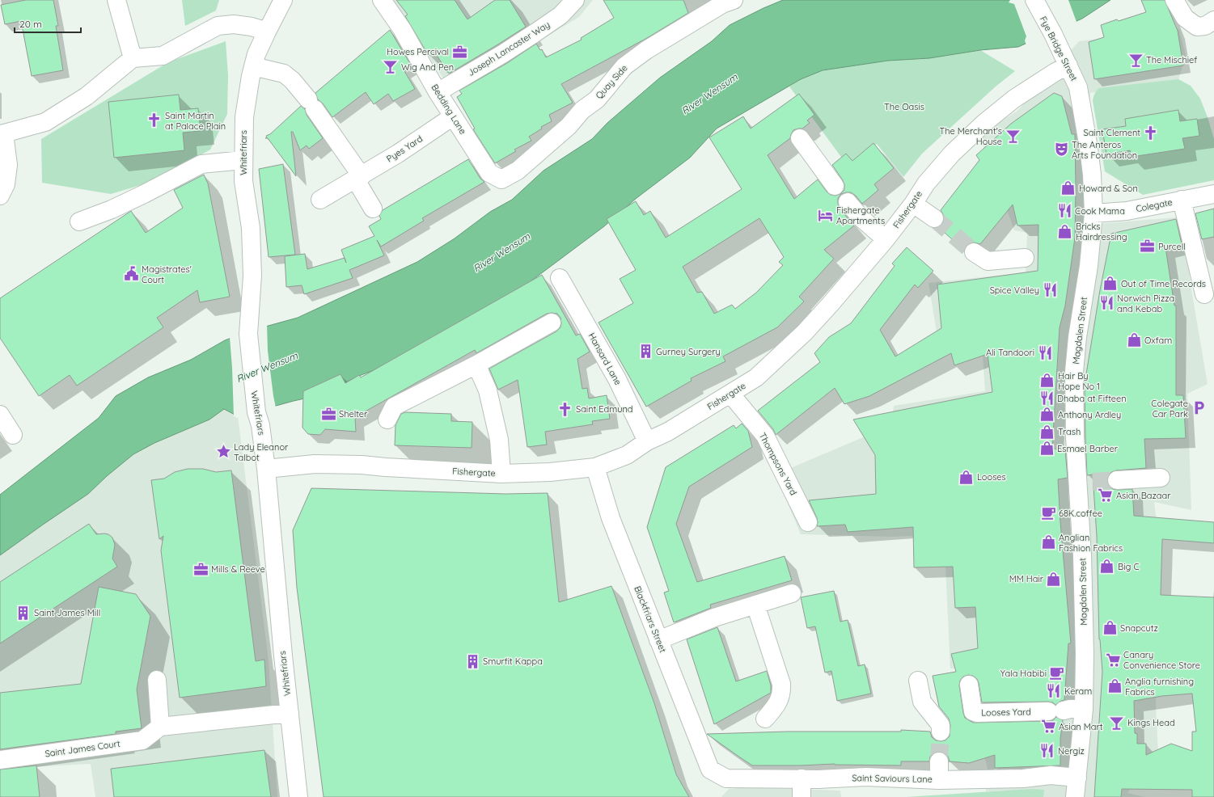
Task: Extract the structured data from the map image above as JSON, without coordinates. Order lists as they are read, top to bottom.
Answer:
{
  "streets": {
    "street": [
      "Joseph Lancaster Way",
      "Fye Bridge Street",
      "Quay Side",
      "Bedding Lane",
      "Pyes Yard",
      "Whitefriars",
      "Colegate",
      "Fishergate",
      "Magdalen Street",
      "Hansard Lane",
      "Thompsons Yard",
      "Blackfriars Street",
      "Looses Yard",
      "Saint James Court",
      "Saint Saviours Lane"
    ]
  },
  "crossings": [
    ["Joseph Lancaster Way", "Bedding Lane"],
    ["Fye Bridge Street", "Colegate"],
    ["Fye Bridge Street", "Fishergate"],
    ["Fye Bridge Street", "Magdalen Street"],
    ["Quay Side", "Bedding Lane"],
    ["Bedding Lane", "Pyes Yard"],
    ["Whitefriars", "Fishergate"],
    ["Colegate", "Magdalen Street"],
    ["Fishergate", "Hansard Lane"],
    ["Fishergate", "Thompsons Yard"],
    ["Fishergate", "Blackfriars Street"],
    ["Magdalen Street", "Looses Yard"],
    ["Magdalen Street", "Saint Saviours Lane"],
    ["Blackfriars Street", "Saint Saviours Lane"]
  ],
  "water": ["River Wensum"],
  "parks": ["The Oasis"],
  "places": {
    "office": [
      "Howes Percival",
      "Purcell",
      "Shelter",
      "Mills & Reeve"
    ],
    "bar": [
      "The Mischief",
      "Wig And Pen",
      "The Merchant's House",
      "Kings Head"
    ],
    "church": ["Saint Martin at Palace Plain", "Saint Clement", "Saint Edmund"],
    "theatre": ["The Anteros Arts Foundation"],
    "shop": [
      "Howard & Son",
      "Bricks Hairdressing",
      "Out of Time Records",
      "Oxfam",
      "Hair By Hope No 1",
      "Anthony Ardley",
      "Trash",
      "Esmael Barber",
      "Looses",
      "Anglian Fashion Fabrics",
      "Big C",
      "MM Hair",
      "Snapcutz",
      "Anglia furnishing Fabrics"
    ],
    "restaurant": [
      "Cook Mama",
      "Spice Valley",
      "Norwich Pizza and Kebab",
      "Ali Tandoori",
      "Dhaba at Fifteen",
      "Keram",
      "Nergiz"
    ],
    "hotel": ["Fishergate Apartments"],
    "public building": ["Magistrates' Court"],
    "building": ["Gurney Surgery", "Saint James Mill", "Smurfit Kappa"],
    "parking": ["Colegate Car Park"],
    "place": ["Lady Eleanor Talbot"],
    "supermarket": ["Asian Bazaar", "Canary Convenience Store", "Asian Mart"],
    "cafe": ["68K.coffee", "Yala Habibi"]
  },
  "scale_bar": "20 m"
}
